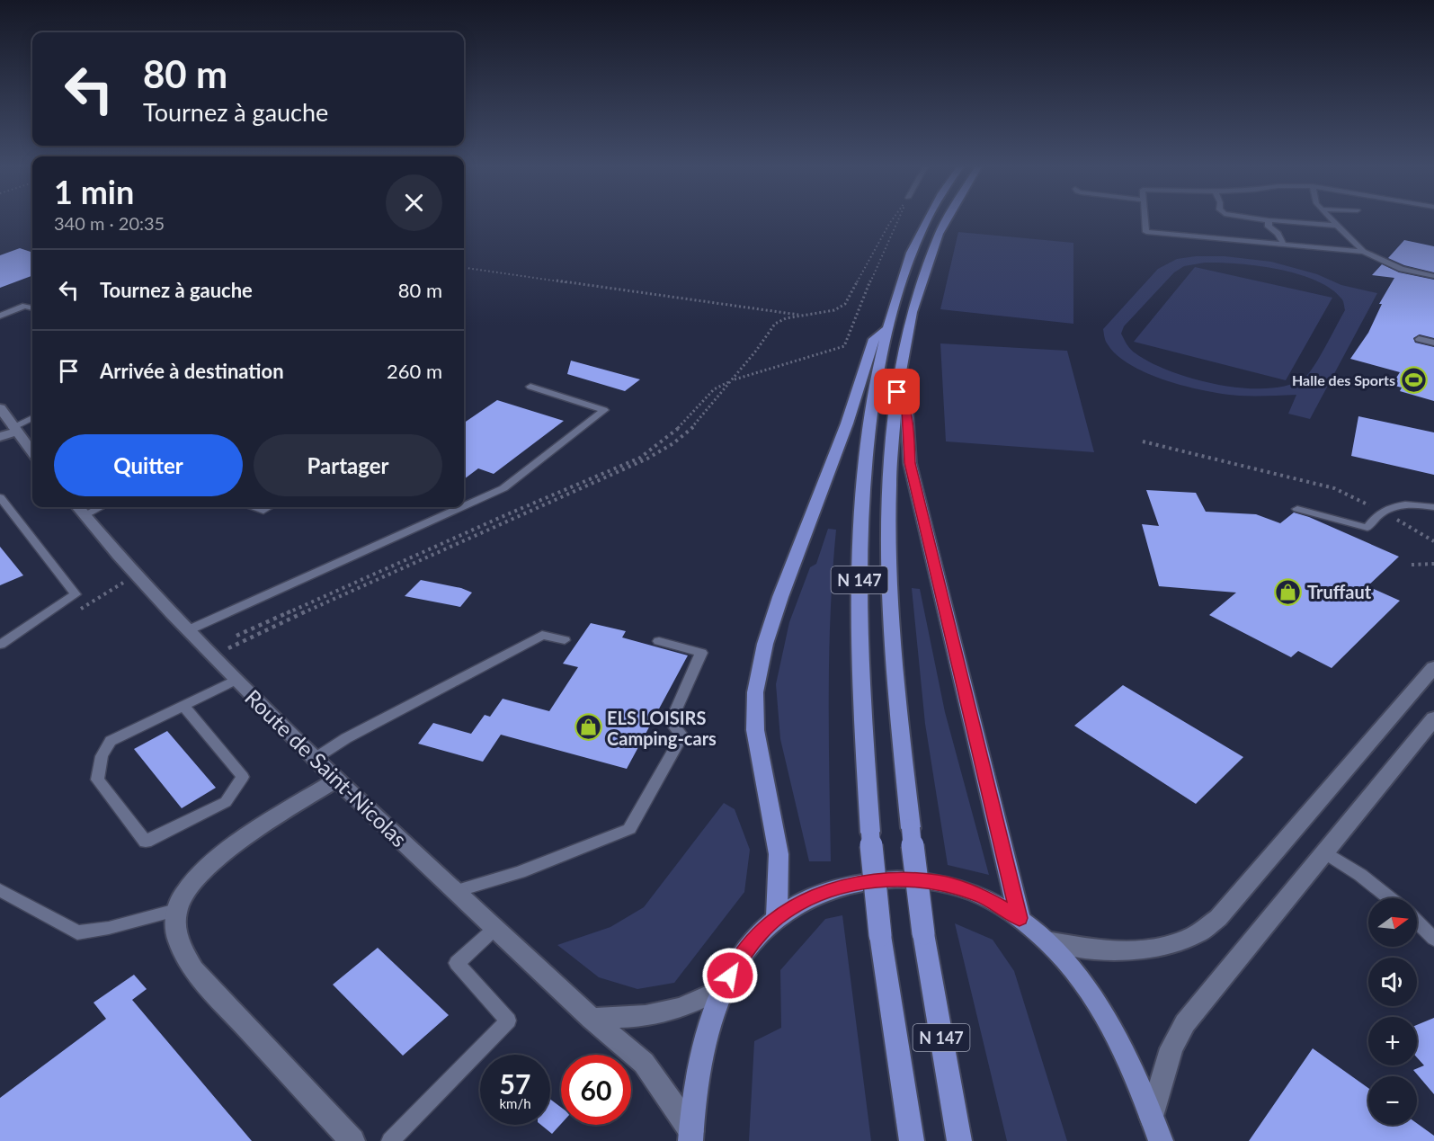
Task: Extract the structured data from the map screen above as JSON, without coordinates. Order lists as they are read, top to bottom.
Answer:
{
  "streets": {
    "highway": ["N 147"],
    "street": ["Route de Saint-Nicolas"]
  },
  "places": {
    "sports": ["Halle des Sports"],
    "shop": ["Truffaut", "ELS LOISIRS Camping-cars"]
  },
  "north": "right",
  "page": {
    "turn": ["80 m", "Tournez à gauche"],
    "heading": ["1 min", "340 m · 20:35"],
    "list": [
      {
        "name": "Tournez à gauche",
        "value": "80 m"
      },
      {
        "name": "Arrivée à destination",
        "value": "260 m"
      }
    ],
    "buttons": ["Quitter", "Partager"],
    "map_buttons": ["+", "−"],
    "speed": "57 km/h",
    "limit": "60"
  }
}
